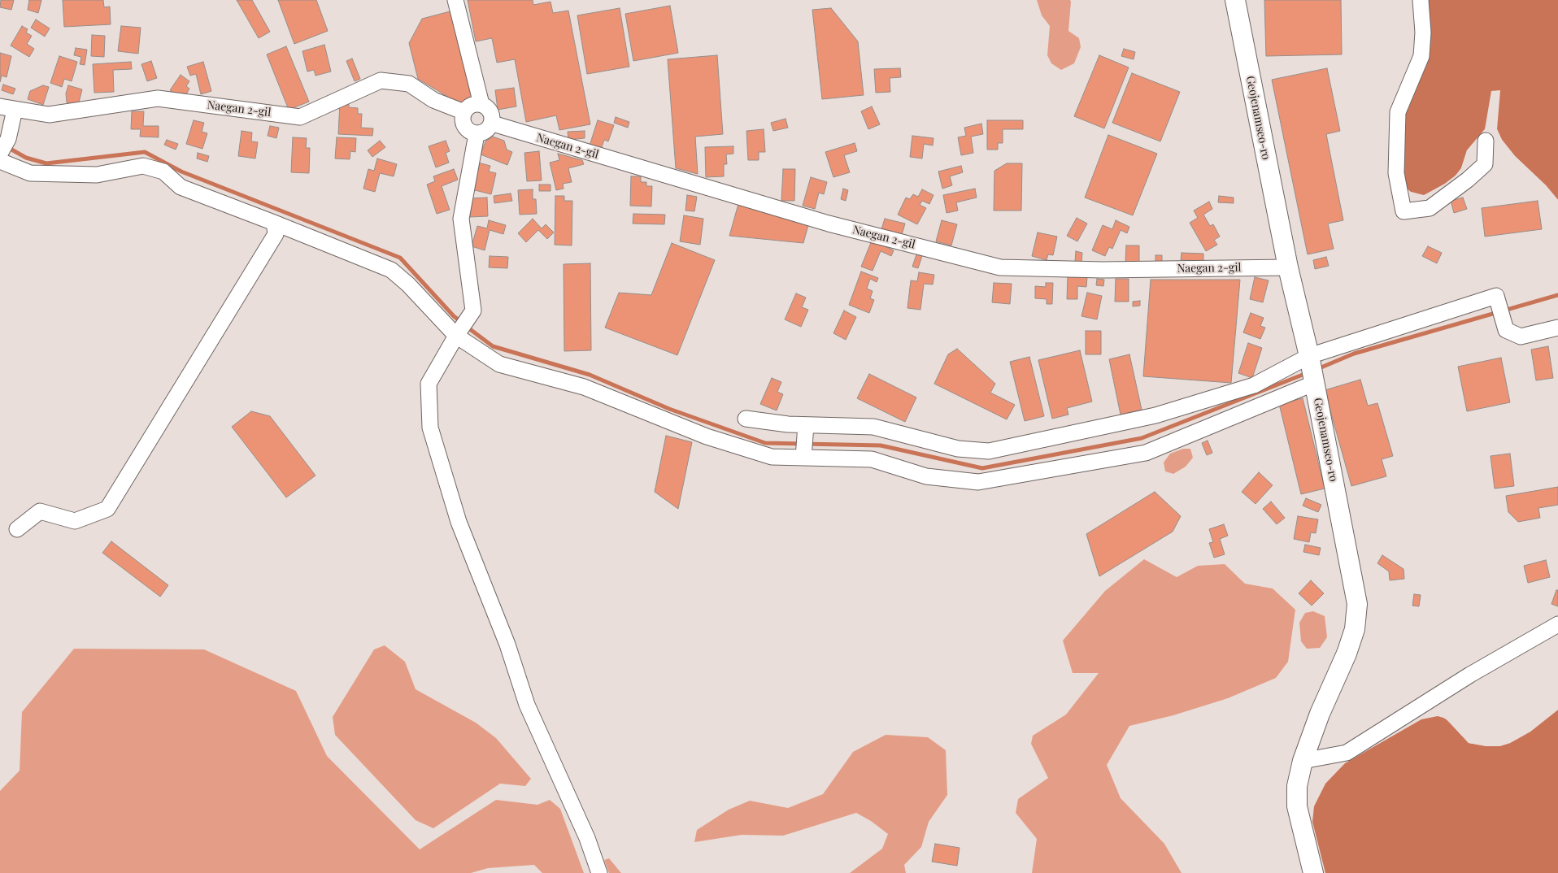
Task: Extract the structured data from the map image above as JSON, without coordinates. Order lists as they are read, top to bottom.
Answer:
{
  "streets": {
    "main road": ["Geojenamseo-ro"],
    "lane": ["Naegan 2-gil"]
  },
  "crossings": [
    ["Naegan 2-gil", "Geojenamseo-ro"]
  ]
}
